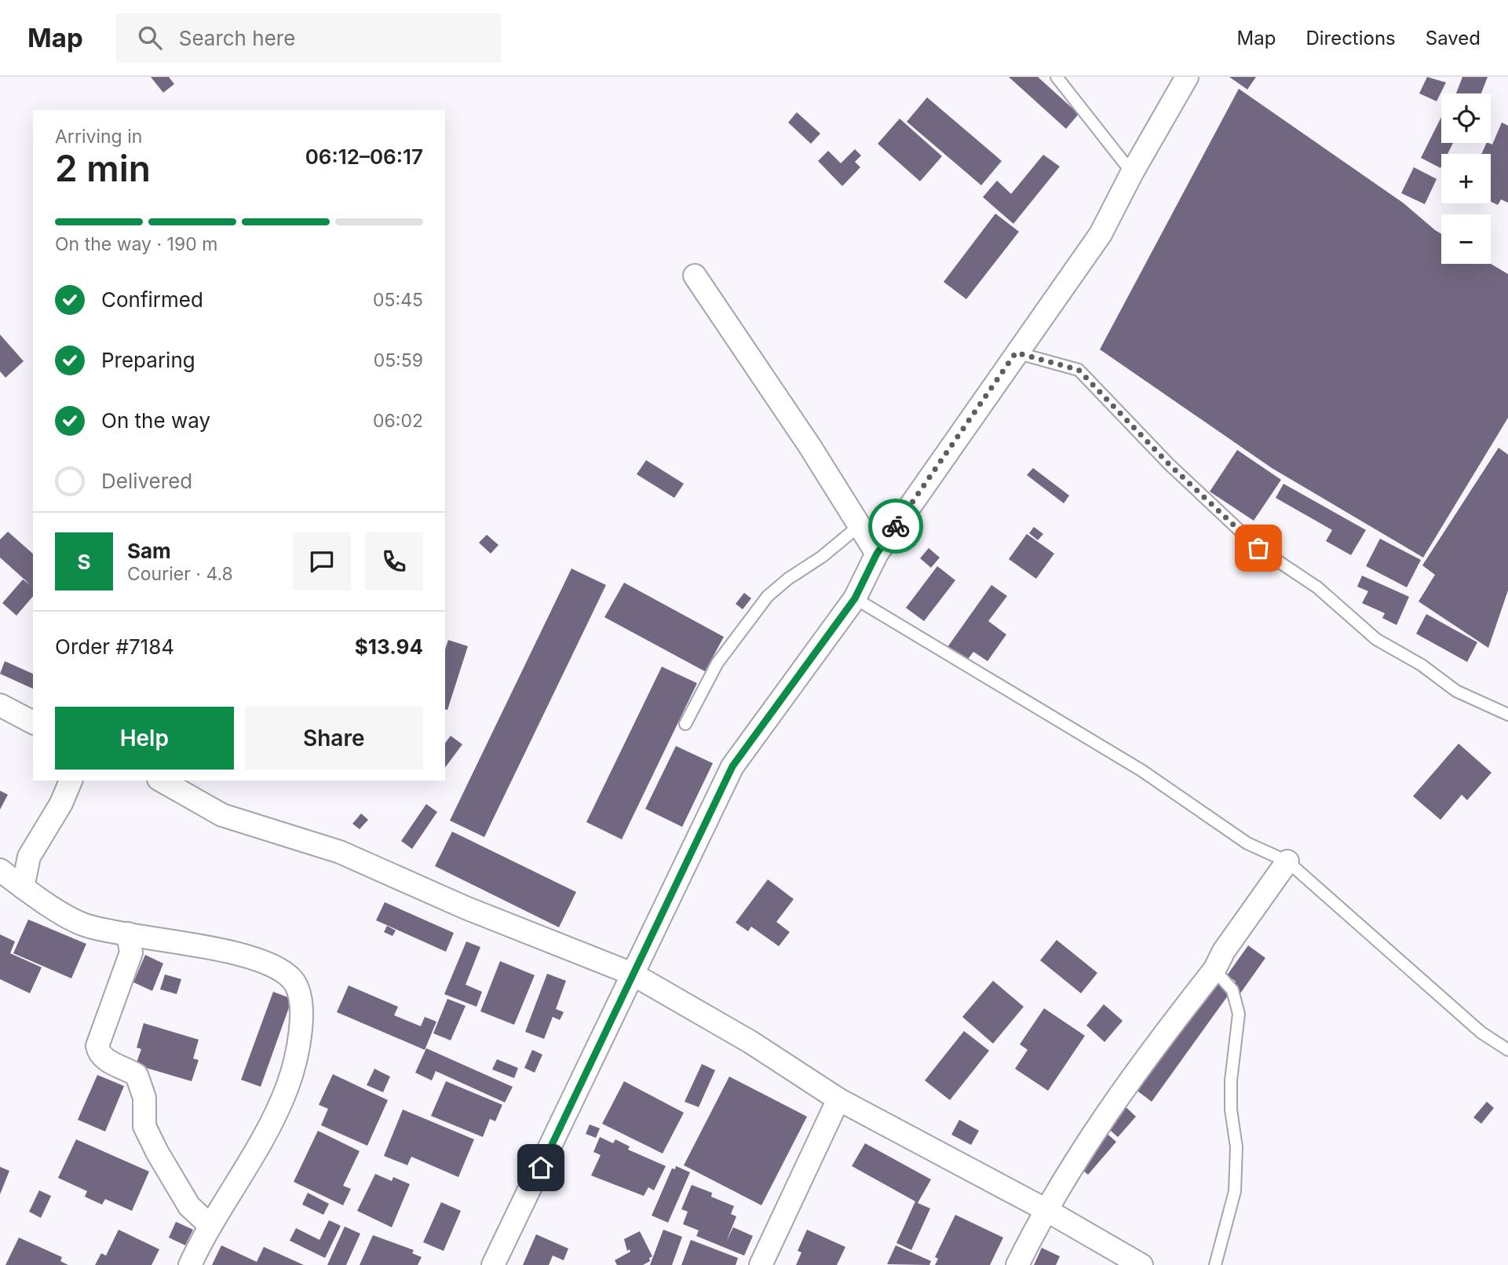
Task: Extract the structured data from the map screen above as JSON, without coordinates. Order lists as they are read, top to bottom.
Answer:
{
  "page": {
    "header": "Map",
    "search": "Search here",
    "nav": ["Map", "Directions", "Saved"],
    "map_buttons": ["+", "−"],
    "heading": ["2 min", "Arriving in", "06:12–06:17"],
    "panel": [
      "Sam",
      "Courier · 4.8",
      "Order #7184",
      "$13.94"
    ],
    "bar": "On the way · 190 m",
    "list": [
      ["Confirmed", "05:45"],
      ["Preparing", "05:59"],
      ["On the way", "06:02"],
      "Delivered"
    ],
    "round": "S",
    "buttons": ["Help", "Share"]
  }
}
